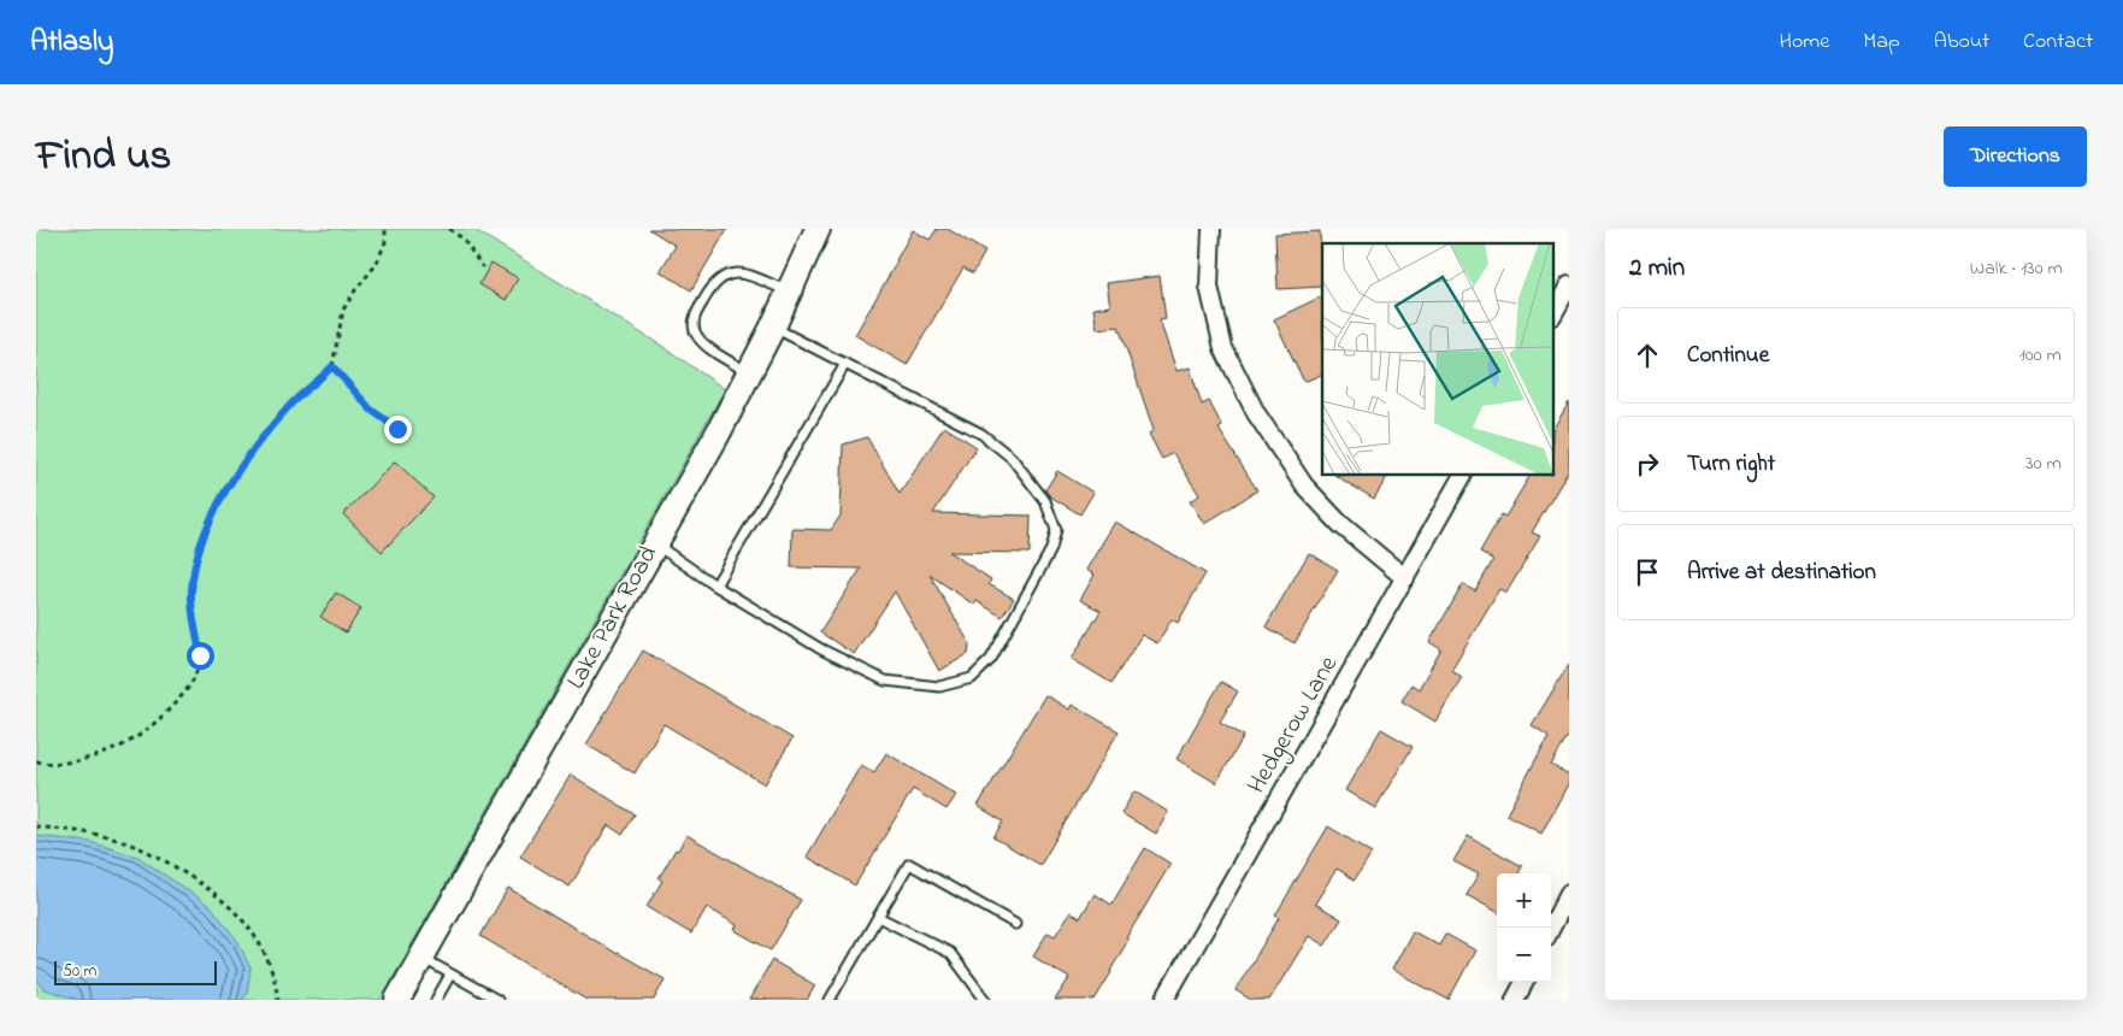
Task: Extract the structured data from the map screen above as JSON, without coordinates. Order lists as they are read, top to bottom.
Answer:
{
  "streets": {
    "main road": ["Lake Park Road"],
    "street": ["Hedgerow Lane"]
  },
  "scale_bar": "50 m",
  "page": {
    "header": "Atlasly",
    "nav": [
      "Home",
      "Map",
      "About",
      "Contact"
    ],
    "title": "Find us",
    "buttons": "Directions",
    "heading": ["2 min", "Walk · 130 m"],
    "list": [
      ["Continue", "100 m"],
      ["Turn right", "30 m"],
      "Arrive at destination"
    ],
    "map_buttons": ["+", "−"],
    "scale": "50 m"
  }
}
